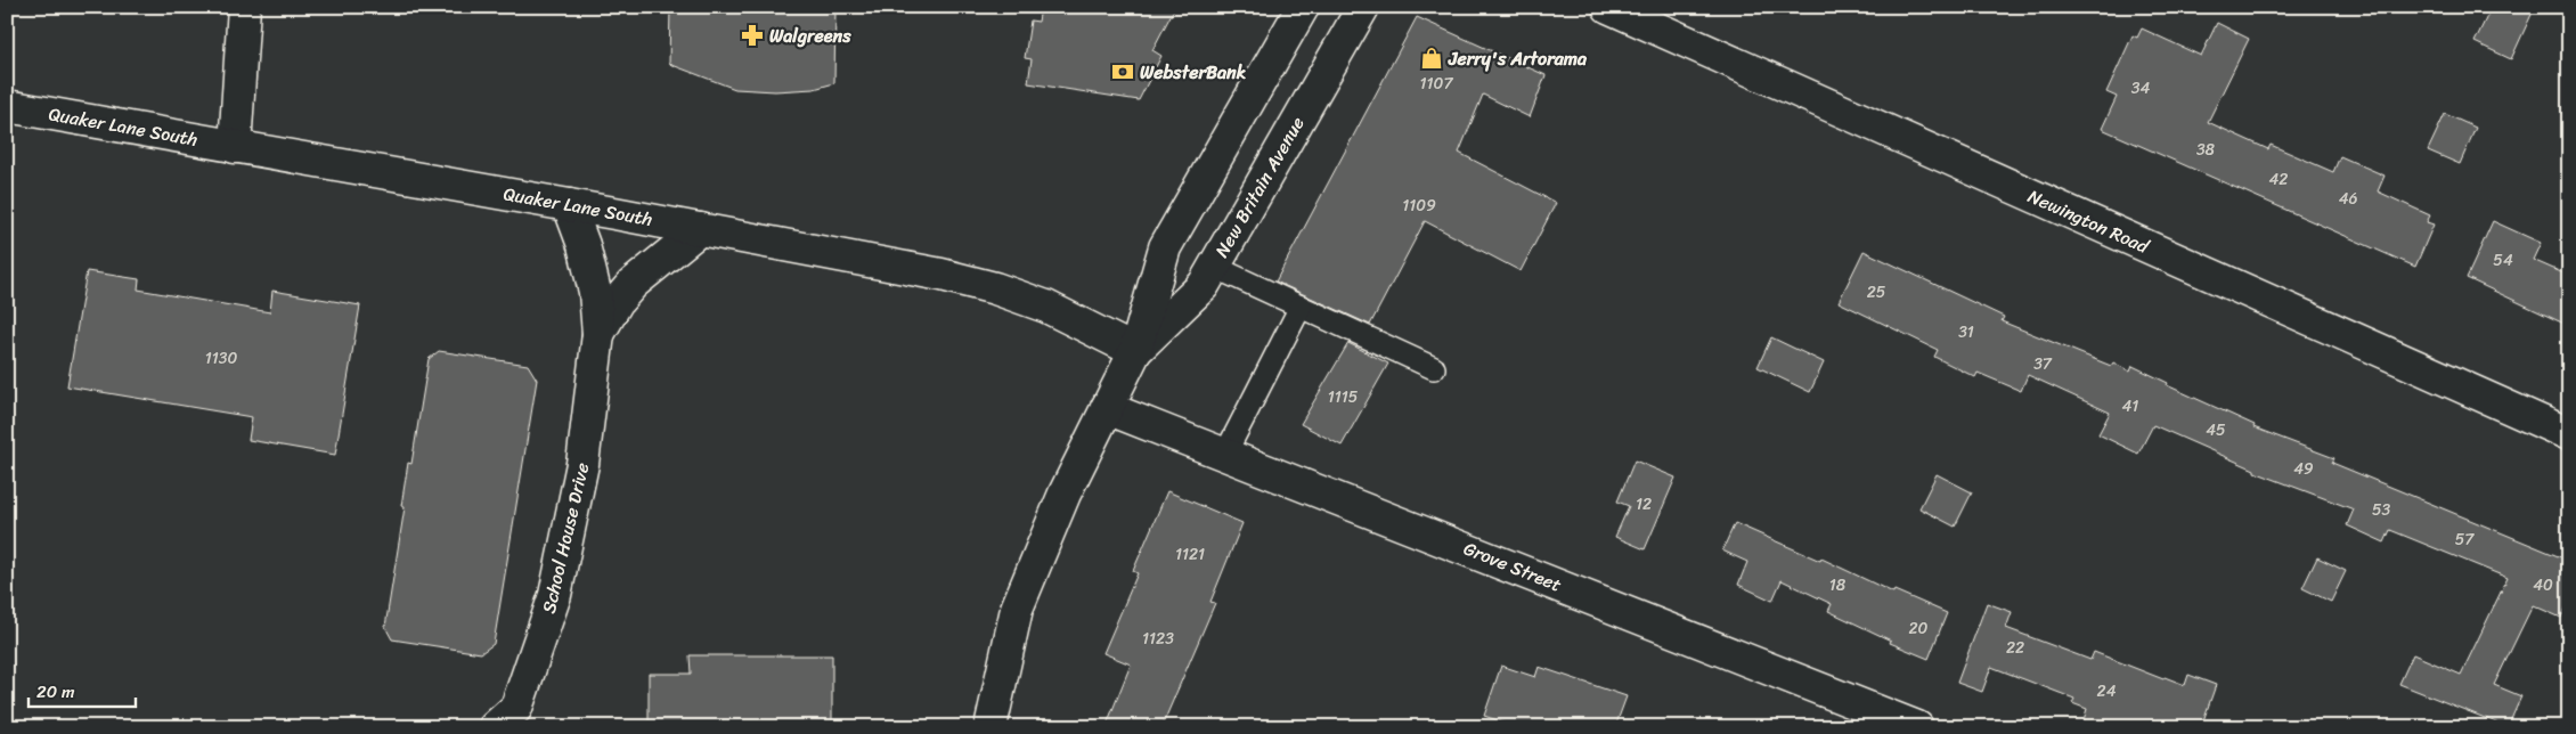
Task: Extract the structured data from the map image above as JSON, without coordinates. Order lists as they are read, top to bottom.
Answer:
{
  "streets": {
    "main road": [
      "Quaker Lane South",
      "New Britain Avenue",
      "Newington Road",
      "School House Drive",
      "Grove Street"
    ]
  },
  "crossings": [
    ["Quaker Lane South", "New Britain Avenue"],
    ["Quaker Lane South", "School House Drive"],
    ["New Britain Avenue", "Grove Street"]
  ],
  "places": {
    "pharmacy": ["Walgreens"],
    "shop": ["Jerry's Artorama"],
    "bank": ["WebsterBank"]
  },
  "house_numbers": [
    "1107",
    "34",
    "38",
    "42",
    "46",
    "1109",
    "54",
    "25",
    "31",
    "1130",
    "37",
    "1115",
    "41",
    "45",
    "49",
    "12",
    "53",
    "57",
    "1121",
    "18",
    "40",
    "20",
    "1123",
    "22",
    "24"
  ],
  "scale_bar": "20 m"
}
